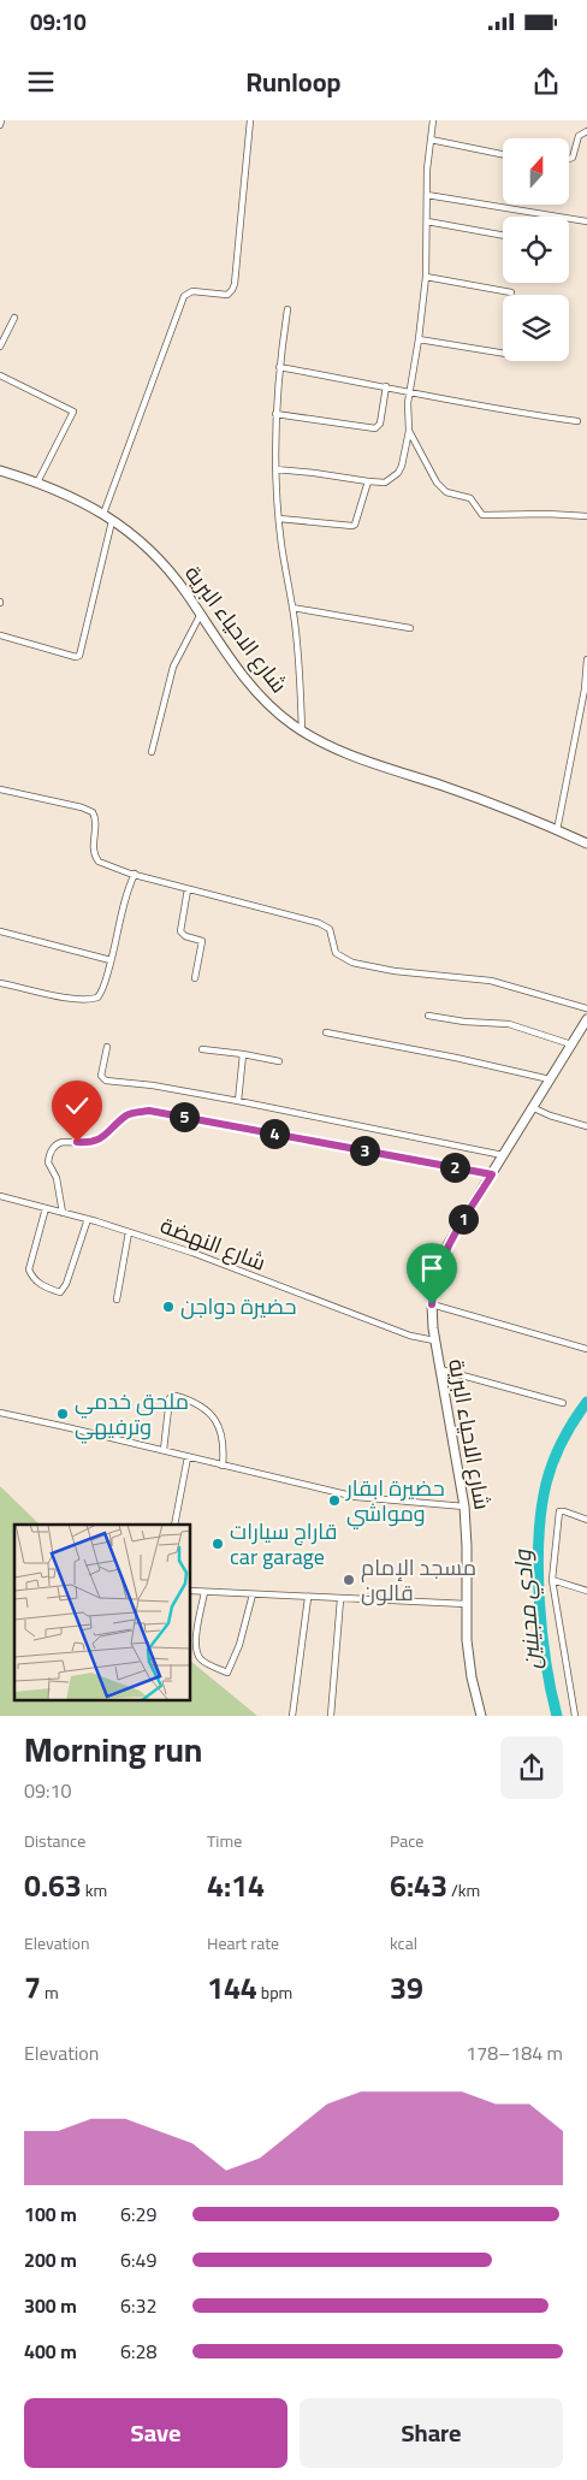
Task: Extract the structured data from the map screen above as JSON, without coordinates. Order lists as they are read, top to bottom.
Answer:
{
  "streets": {
    "main road": ["شارع الاحياء البرية"],
    "street": ["شارع النهضة"]
  },
  "crossings": [
    ["شارع الاحياء البرية", "شارع النهضة"]
  ],
  "water": ["وادي مجينين"],
  "places": [
    "حضيرة دواجن",
    "ملحق خدمي وترفيهي",
    "حضيرة ابقار ومواشي",
    "قاراج سيارات car garage",
    "مسجد الإمام قالون"
  ],
  "north": "top",
  "page": {
    "status": "09:10",
    "header": "Runloop",
    "pins": [
      "5",
      "4",
      "3",
      "2",
      "1"
    ],
    "heading": ["Morning run", "09:10"],
    "stats": [
      ["Distance", "0.63 km"],
      ["Time", "4:14"],
      ["Pace", "6:43 /km"],
      ["Elevation", "7 m"],
      ["Heart rate", "144 bpm"],
      ["kcal", "39"]
    ],
    "chart": ["Elevation", "178–184 m"],
    "list": [
      {
        "name": "100 m",
        "note": "6:29"
      },
      {
        "name": "200 m",
        "note": "6:49"
      },
      {
        "name": "300 m",
        "note": "6:32"
      },
      {
        "name": "400 m",
        "note": "6:28"
      }
    ],
    "buttons": ["Save", "Share"]
  }
}
